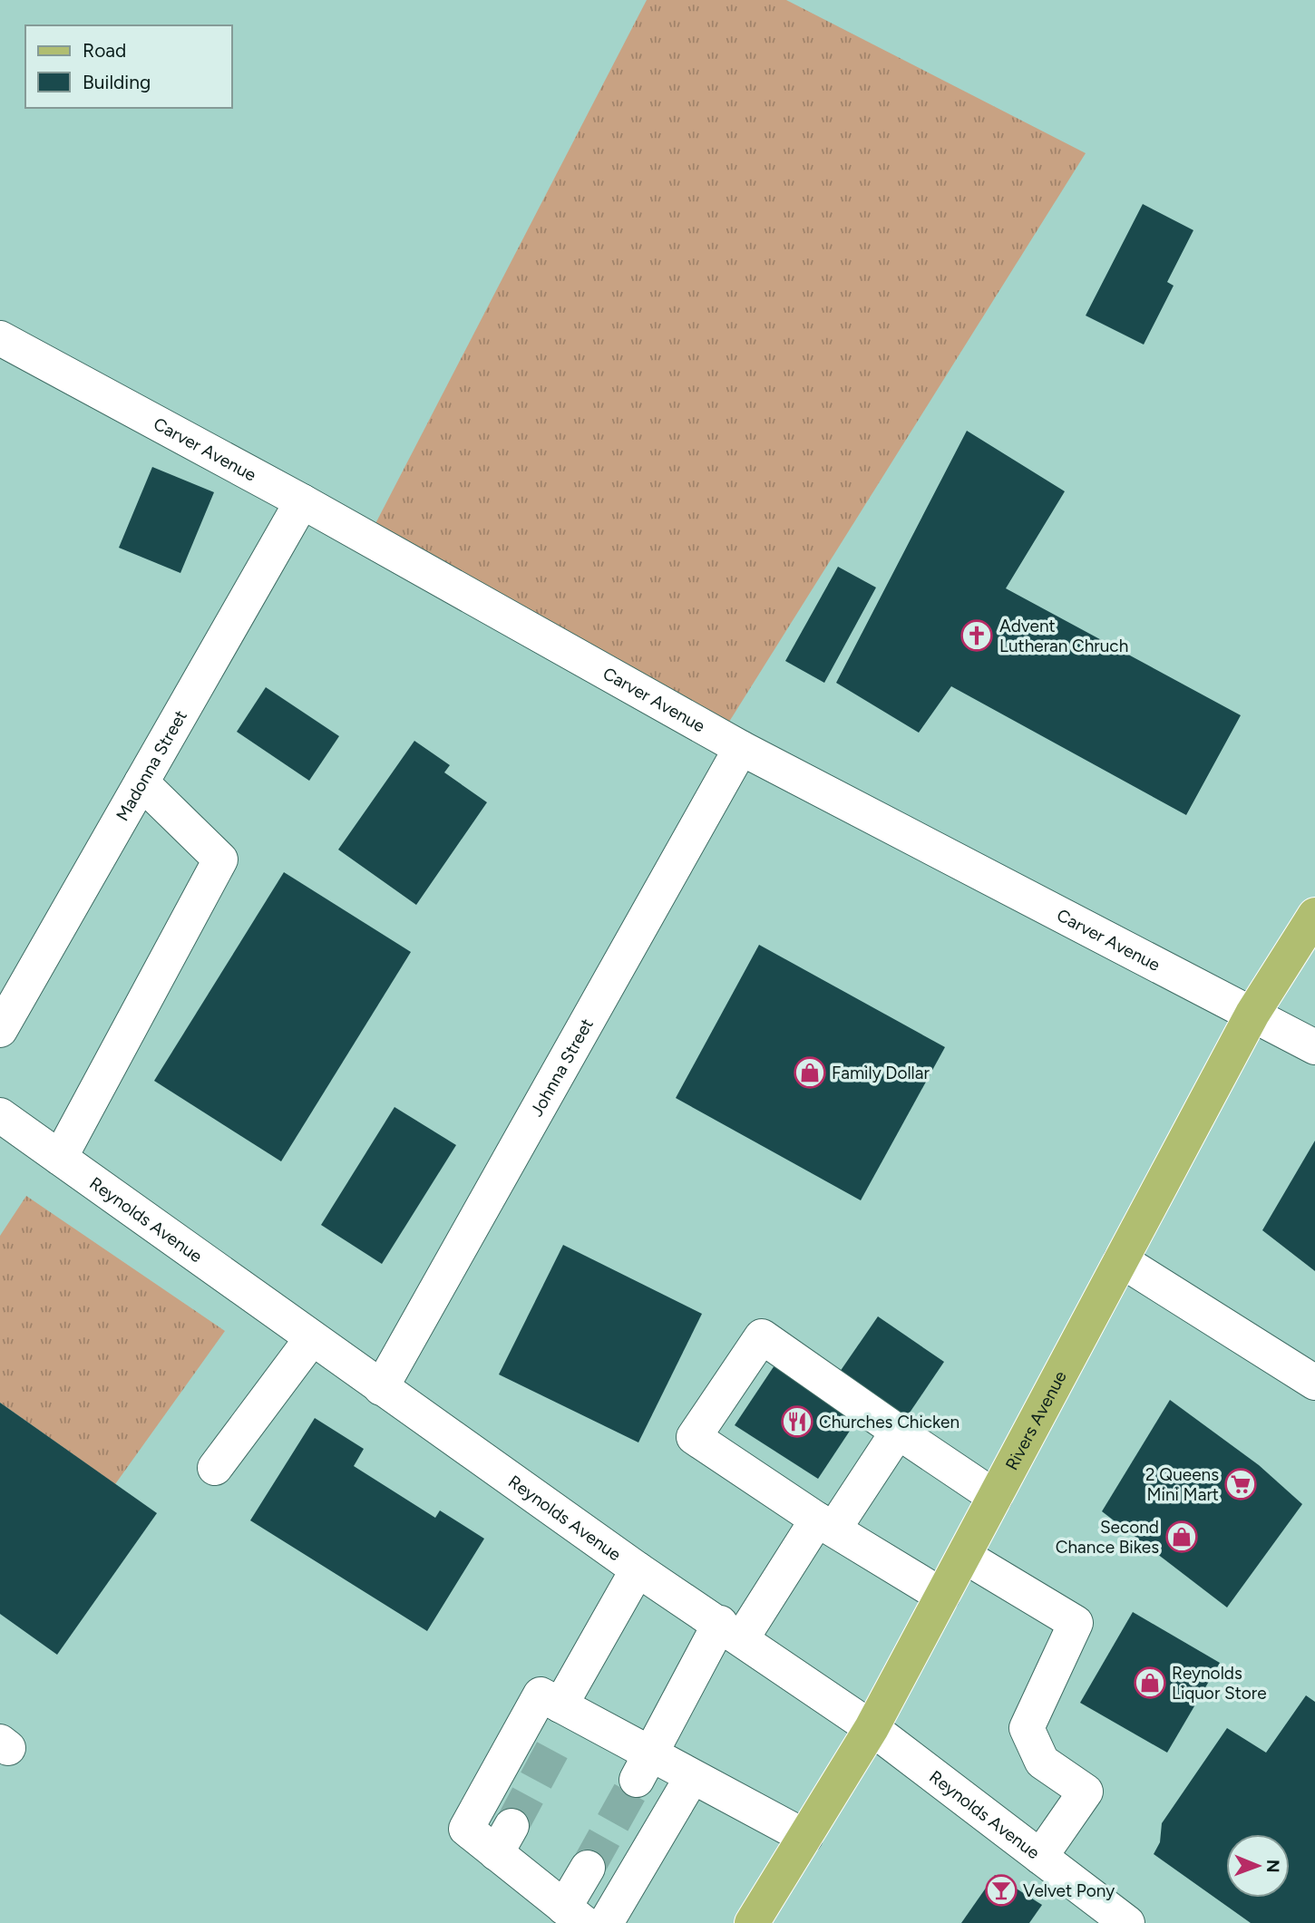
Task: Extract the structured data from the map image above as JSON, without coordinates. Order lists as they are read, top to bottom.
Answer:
{
  "streets": {
    "main road": ["Rivers Avenue"],
    "street": [
      "Carver Avenue",
      "Madonna Street",
      "Johnna Street",
      "Reynolds Avenue"
    ]
  },
  "crossings": [
    ["Carver Avenue", "Madonna Street"],
    ["Carver Avenue", "Johnna Street"],
    ["Carver Avenue", "Rivers Avenue"],
    ["Johnna Street", "Reynolds Avenue"],
    ["Reynolds Avenue", "Rivers Avenue"]
  ],
  "places": {
    "church": ["Advent Lutheran Chruch"],
    "shop": ["Family Dollar", "Second Chance Bikes", "Reynolds Liquor Store"],
    "restaurant": ["Churches Chicken"],
    "supermarket": ["2 Queens Mini Mart"],
    "bar": ["Velvet Pony"]
  },
  "legend": ["Road", "Building"],
  "north": "right"
}
